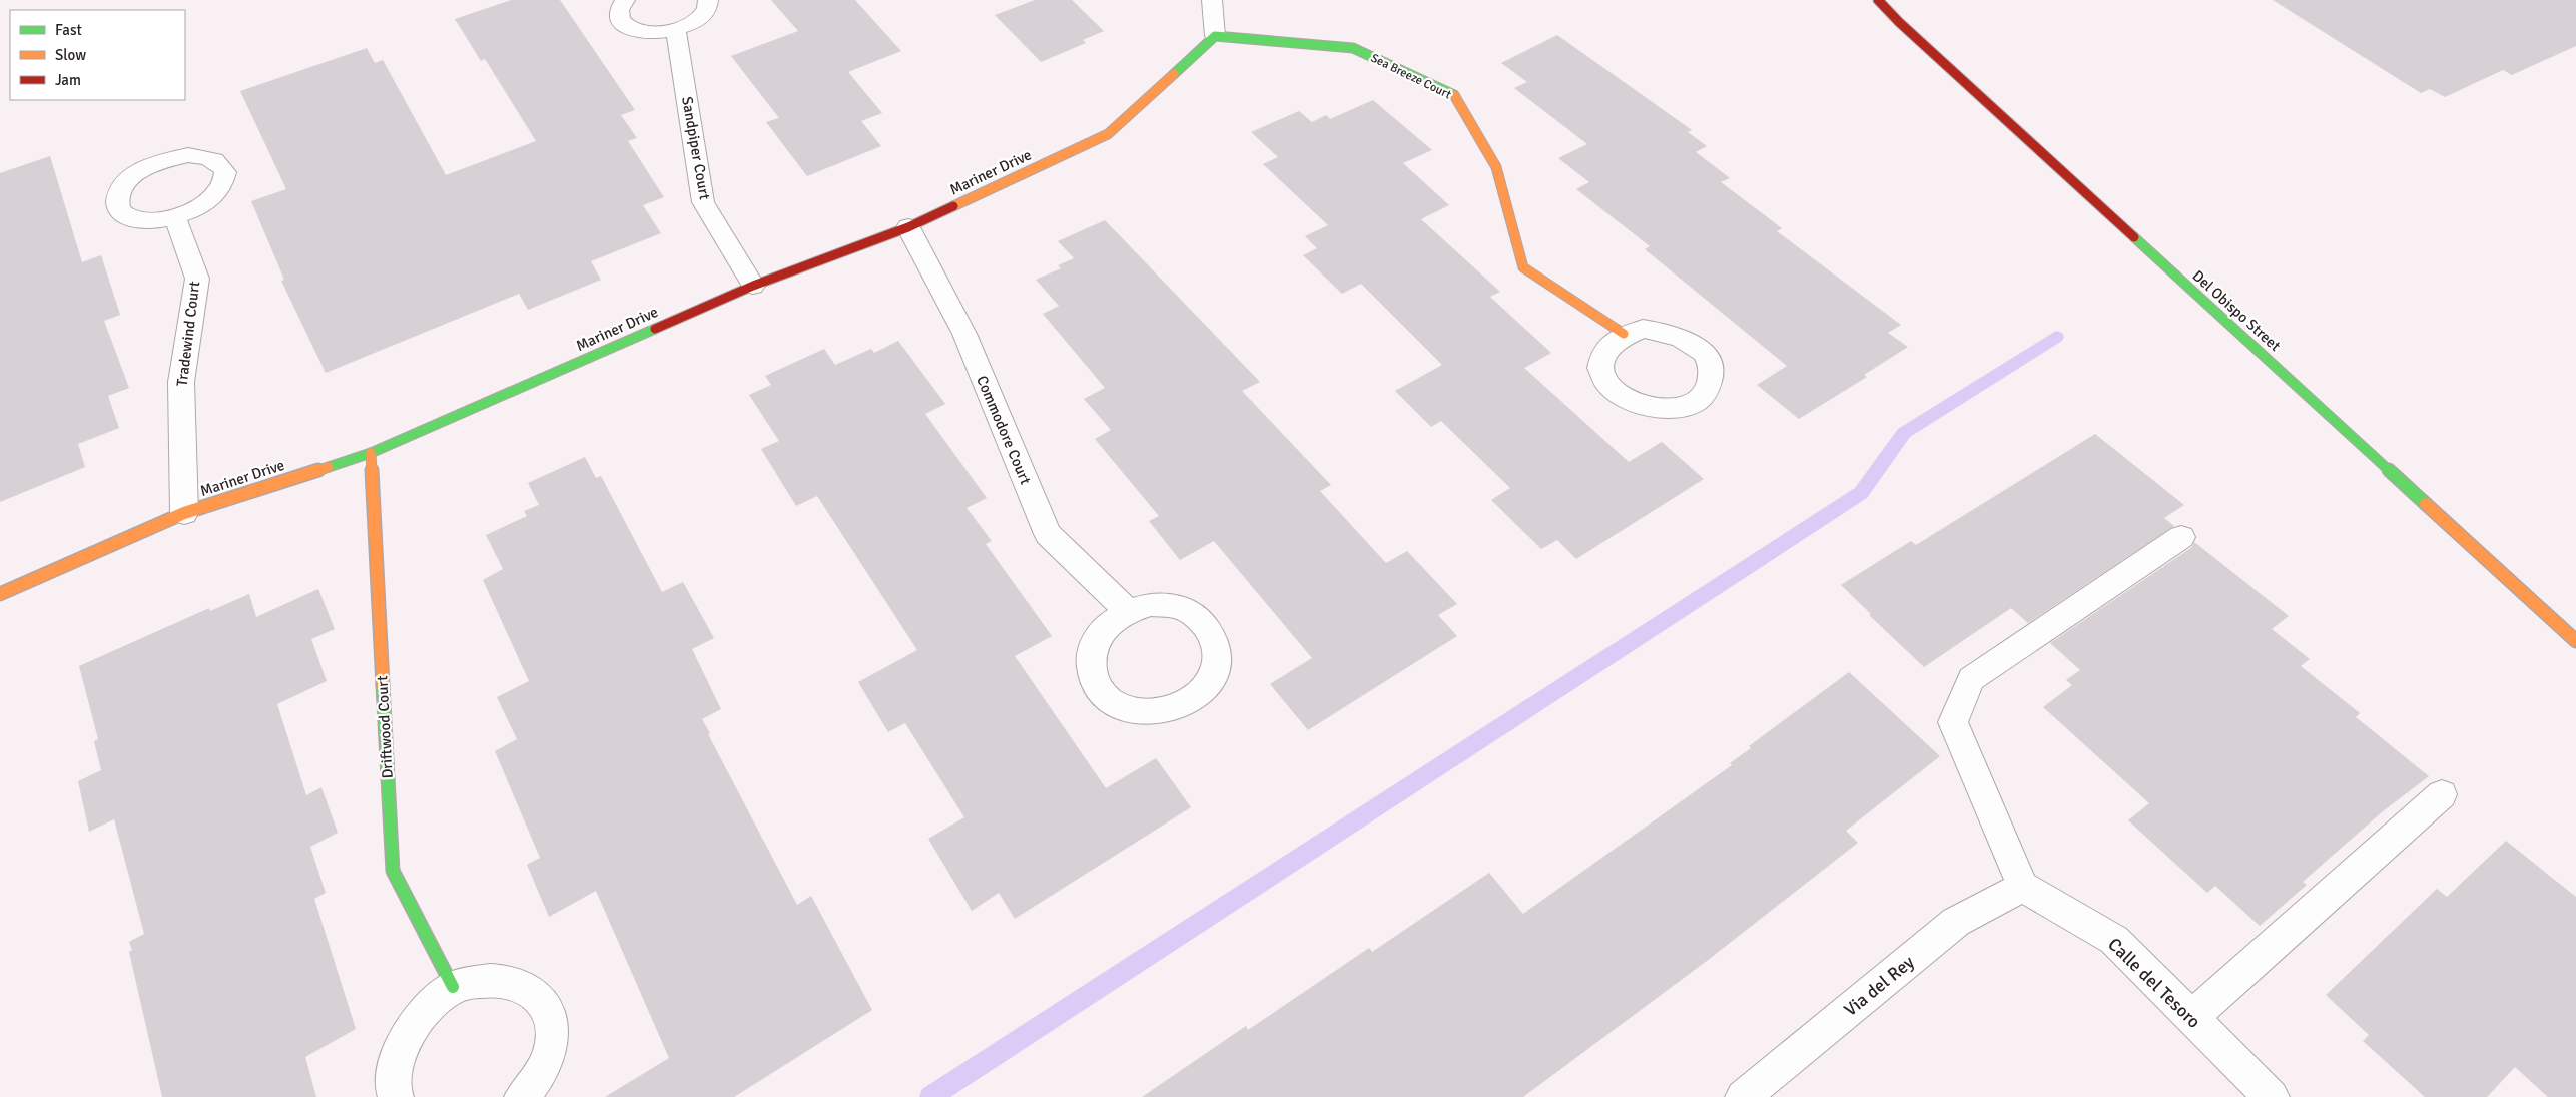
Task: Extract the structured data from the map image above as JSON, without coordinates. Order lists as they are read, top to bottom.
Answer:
{
  "streets": {
    "street": [
      "Sea Breeze Court",
      "Sandpiper Court",
      "Mariner Drive",
      "Del Obispo Street",
      "Tradewind Court",
      "Commodore Court",
      "Driftwood Court",
      "Calle del Tesoro",
      "Via del Rey"
    ]
  },
  "crossings": [
    ["Sea Breeze Court", "Mariner Drive"],
    ["Sandpiper Court", "Mariner Drive"],
    ["Mariner Drive", "Tradewind Court"],
    ["Mariner Drive", "Commodore Court"],
    ["Mariner Drive", "Driftwood Court"],
    ["Calle del Tesoro", "Via del Rey"]
  ],
  "legend": ["Fast", "Slow", "Jam"]
}
